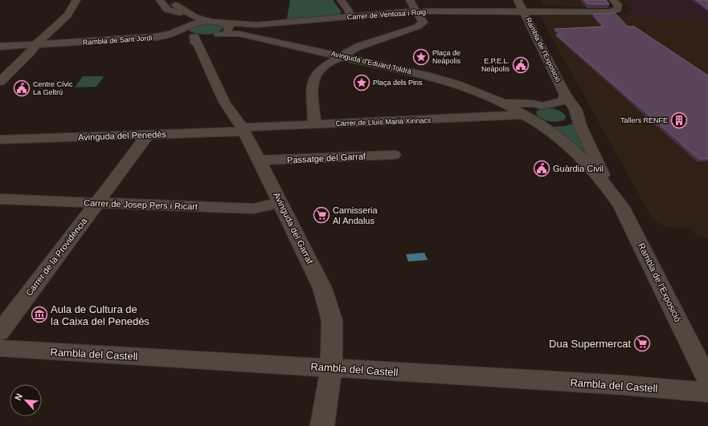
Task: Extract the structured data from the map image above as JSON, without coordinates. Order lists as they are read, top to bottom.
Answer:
{
  "streets": {
    "street": [
      "Carrer de Ventosa i Roig",
      "Rambla de Sant Jordi",
      "Rambla de l'Exposició",
      "Avinguda d'Eduard Toldrà",
      "Carrer de Lluís Maria Xirinacs",
      "Avinguda del Penedès",
      "Passatge del Garraf",
      "Carrer de Josep Pers i Ricart",
      "Avinguda del Garraf",
      "Carrer de la Providència",
      "Rambla del Castell"
    ]
  },
  "crossings": [
    ["Carrer de Ventosa i Roig", "Rambla de Sant Jordi"],
    ["Carrer de Ventosa i Roig", "Rambla de l'Exposició"],
    ["Carrer de Ventosa i Roig", "Avinguda d'Eduard Toldrà"],
    ["Rambla de Sant Jordi", "Avinguda d'Eduard Toldrà"],
    ["Rambla de Sant Jordi", "Avinguda del Garraf"],
    ["Rambla de l'Exposició", "Avinguda d'Eduard Toldrà"],
    ["Rambla de l'Exposició", "Carrer de Lluís Maria Xirinacs"],
    ["Carrer de Lluís Maria Xirinacs", "Avinguda del Penedès"],
    ["Carrer de Lluís Maria Xirinacs", "Avinguda del Garraf"],
    ["Avinguda del Penedès", "Avinguda del Garraf"],
    ["Avinguda del Penedès", "Carrer de la Providència"],
    ["Passatge del Garraf", "Avinguda del Garraf"],
    ["Carrer de Josep Pers i Ricart", "Avinguda del Garraf"],
    ["Carrer de Josep Pers i Ricart", "Carrer de la Providència"],
    ["Avinguda del Garraf", "Rambla del Castell"]
  ],
  "places": {
    "place": ["Plaça de Neàpolis", "Plaça dels Pins"],
    "public building": ["E.P.E.L. Neàpolis", "Centre Cívic La Geltrú", "Guàrdia Civil"],
    "building": ["Tallers RENFE"],
    "supermarket": ["Carnisseria Al Andalus", "Dua Supermercat"],
    "museum": ["Aula de Cultura de la Caixa del Penedès"]
  },
  "north": "top left"
}
